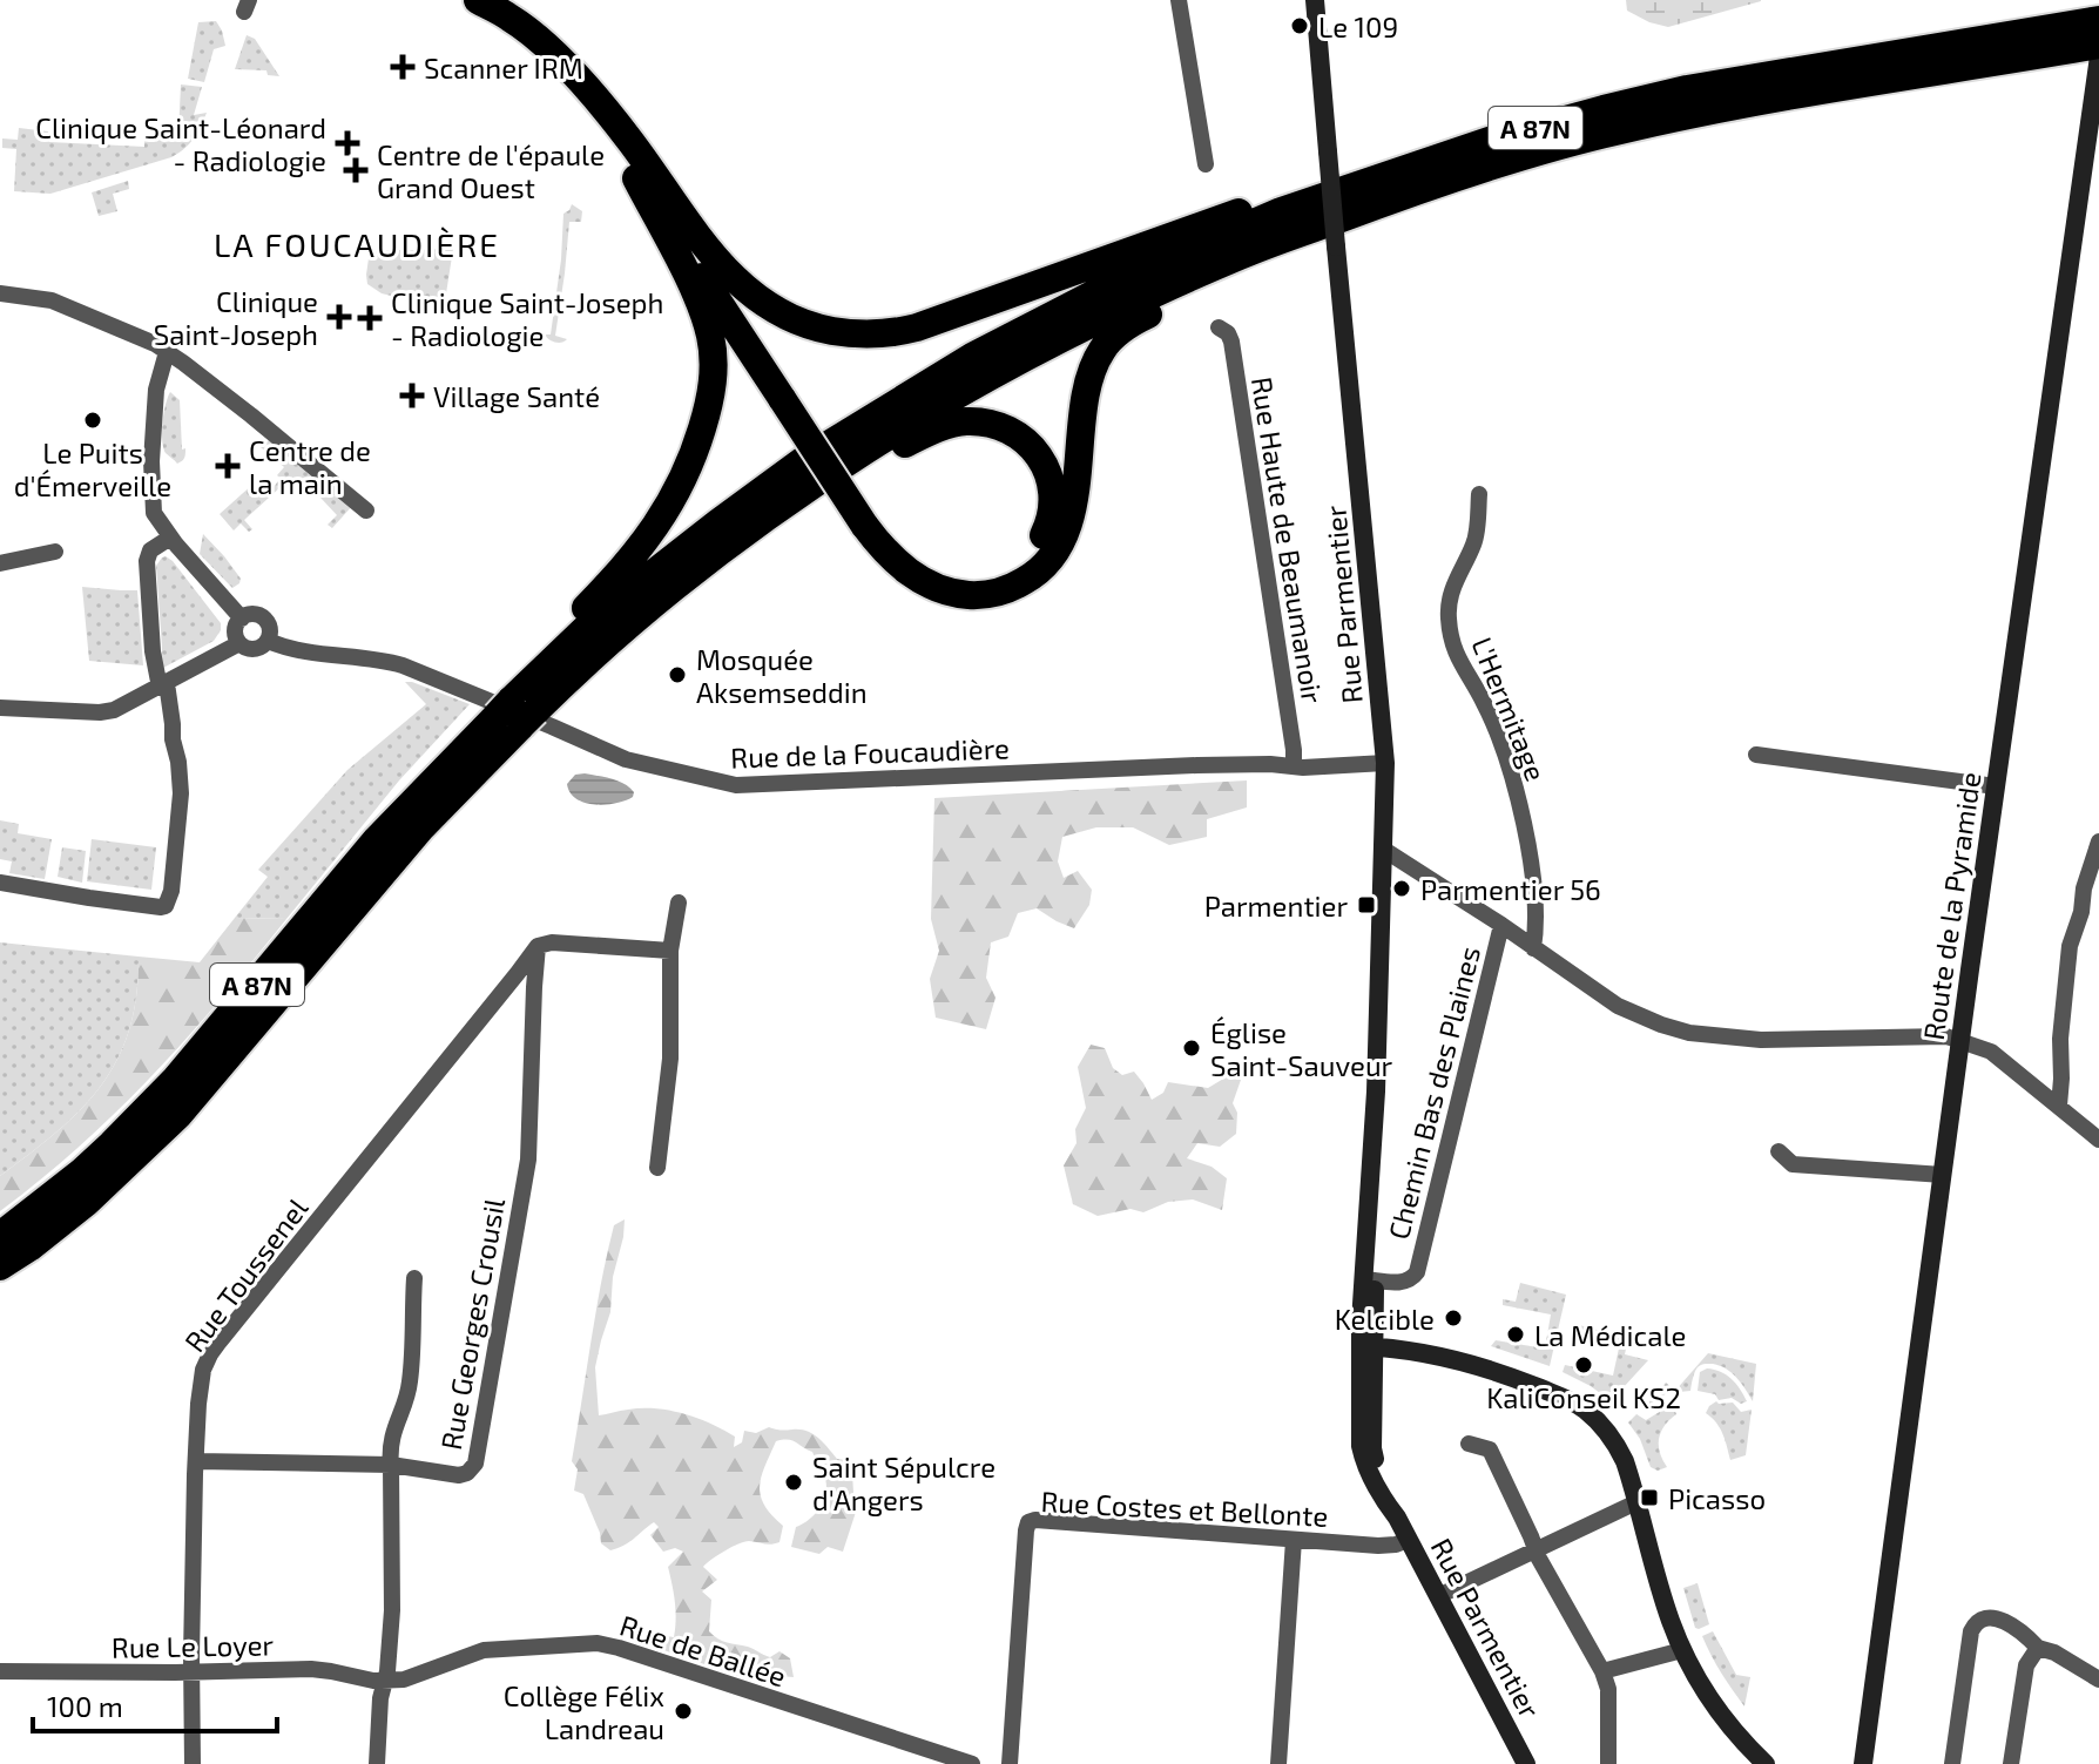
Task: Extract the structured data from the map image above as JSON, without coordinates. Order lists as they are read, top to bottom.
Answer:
{
  "streets": {
    "highway": ["A 87N"],
    "street": [
      "Rue Haute de Beaumanoir",
      "Rue Parmentier",
      "L'Hermitage",
      "Rue de la Foucaudière",
      "Route de la Pyramide",
      "Chemin Bas des Plaines",
      "Rue Toussenel",
      "Rue Georges Crousil",
      "Rue Costes et Bellonte",
      "Rue Le Loyer",
      "Rue de Ballée"
    ]
  },
  "crossings": [
    ["Rue Haute de Beaumanoir", "Rue de la Foucaudière"],
    ["Rue Parmentier", "Rue de la Foucaudière"],
    ["Rue Parmentier", "Chemin Bas des Plaines"],
    ["Rue Parmentier", "Rue Costes et Bellonte"],
    ["Rue Toussenel", "Rue Georges Crousil"],
    ["Rue Toussenel", "Rue Le Loyer"],
    ["Rue Le Loyer", "Rue de Ballée"]
  ],
  "districts": ["LA FOUCAUDIÈRE"],
  "places": {
    "other": [
      "Le 109",
      "Le Puits d'Émerveille",
      "Mosquée Aksemseddin",
      "Parmentier 56",
      "Église Saint-Sauveur",
      "Kelcible",
      "La Médicale",
      "KaliConseil KS2",
      "Saint Sépulcre d'Angers",
      "Collège Félix Landreau"
    ],
    "health": [
      "Scanner IRM",
      "Clinique Saint-Léonard - Radiologie",
      "Centre de l'épaule Grand Ouest",
      "Clinique Saint-Joseph",
      "Clinique Saint-Joseph - Radiologie",
      "Village Santé",
      "Centre de la main"
    ],
    "transit": ["Parmentier", "Picasso"]
  },
  "scale_bar": "100 m"
}
